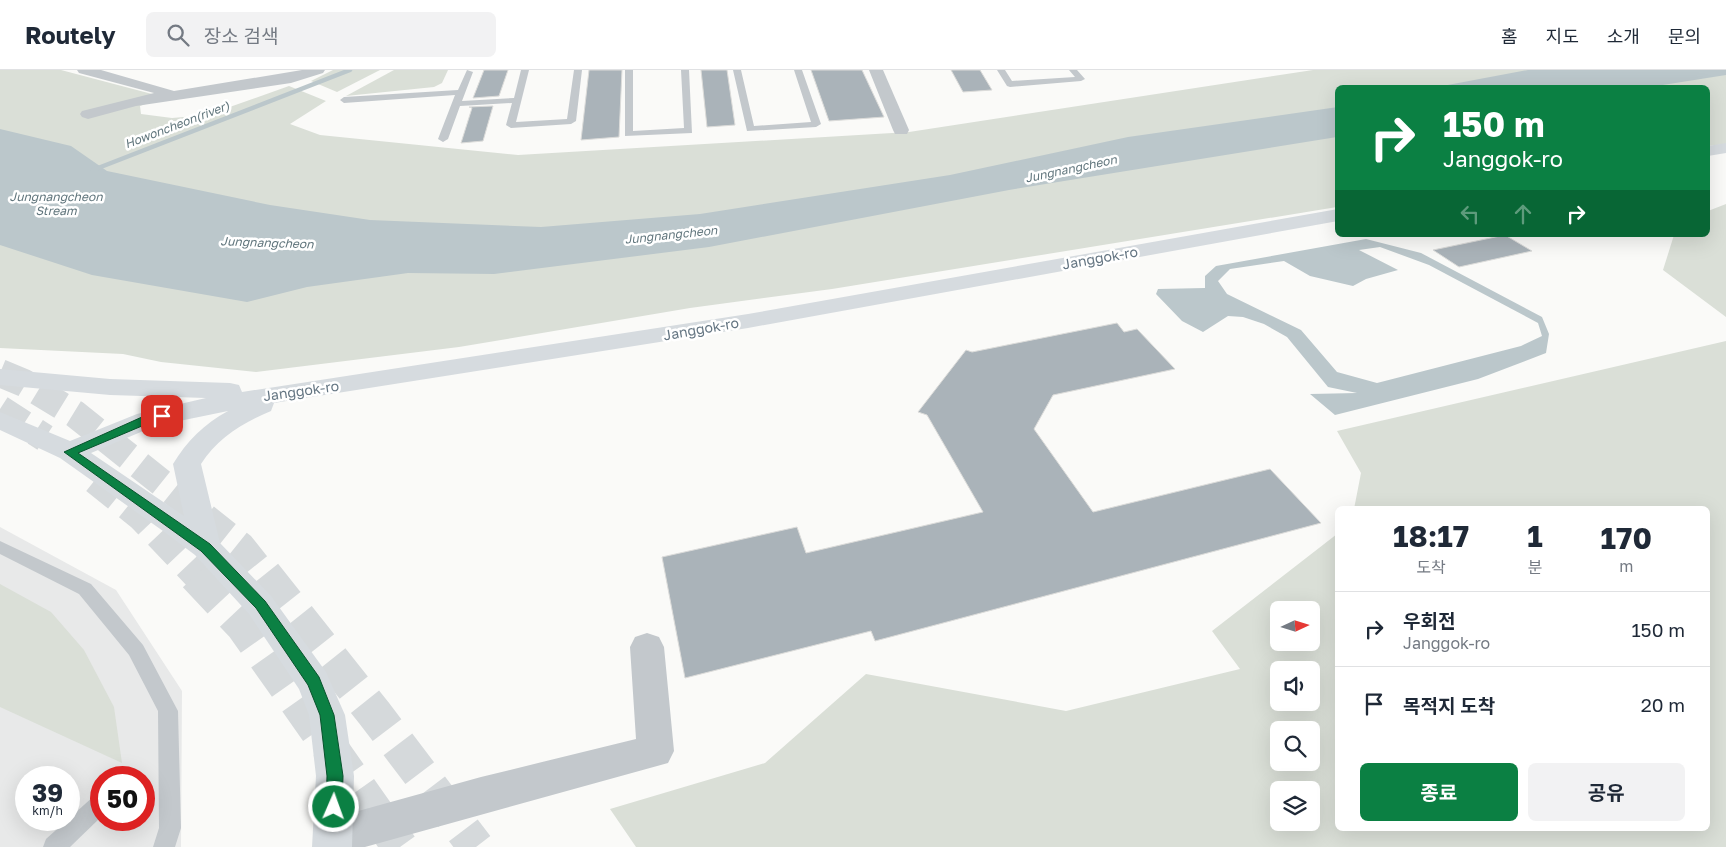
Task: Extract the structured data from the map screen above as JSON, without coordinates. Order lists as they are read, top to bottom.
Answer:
{
  "streets": {
    "street": ["Janggok-ro"]
  },
  "water": ["Howoncheon(river)", "Jungnangcheon", "Jungnangcheon Stream"],
  "north": "right",
  "page": {
    "header": "Routely",
    "search": "장소 검색",
    "nav": [
      "홈",
      "지도",
      "소개",
      "문의"
    ],
    "turn": ["150 m", "Janggok-ro"],
    "eta": [
      "18:17",
      "도착",
      "1",
      "분",
      "170",
      "m"
    ],
    "list": [
      {
        "name": "우회전",
        "note": "Janggok-ro",
        "value": "150 m"
      },
      {
        "name": "목적지 도착",
        "value": "20 m"
      }
    ],
    "buttons": ["종료", "공유"],
    "speed": "39 km/h",
    "limit": "50"
  }
}
